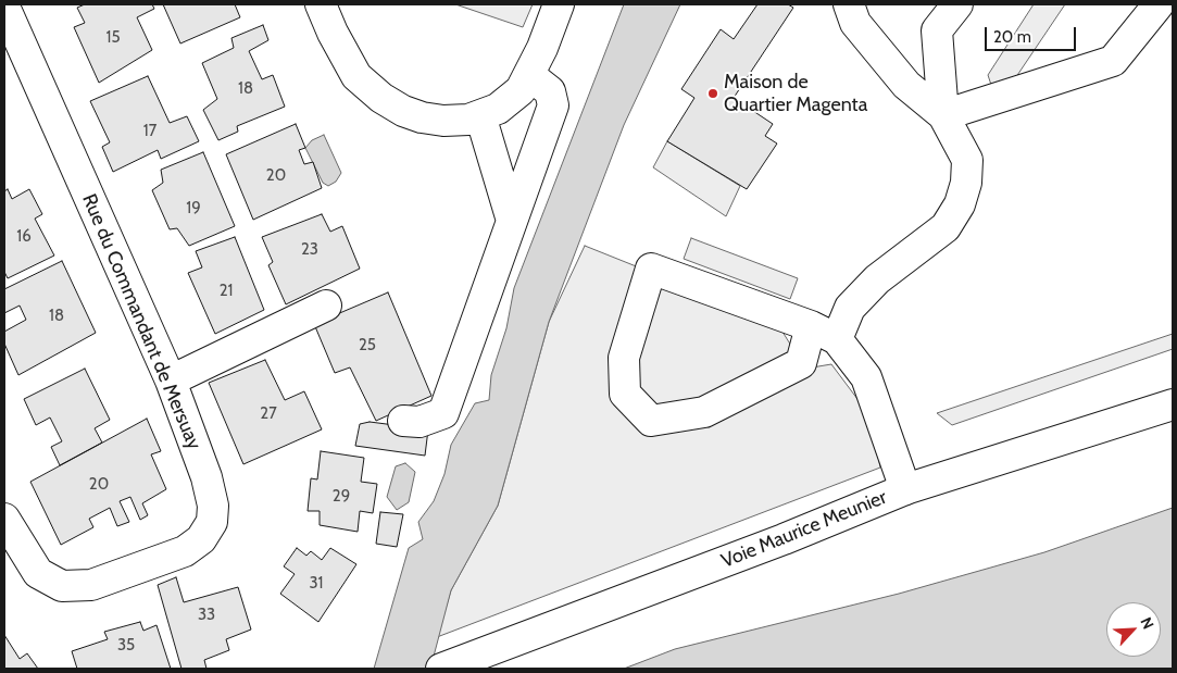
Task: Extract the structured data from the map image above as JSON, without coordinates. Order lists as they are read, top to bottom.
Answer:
{
  "streets": {
    "street": ["Rue du Commandant de Mersuay", "Voie Maurice Meunier"]
  },
  "places": ["Maison de Quartier Magenta"],
  "house_numbers": [
    "15",
    "18",
    "17",
    "20",
    "19",
    "16",
    "23",
    "21",
    "18",
    "25",
    "27",
    "20",
    "29",
    "31",
    "33",
    "35"
  ],
  "scale_bar": "20 m",
  "north": "top right"
}
